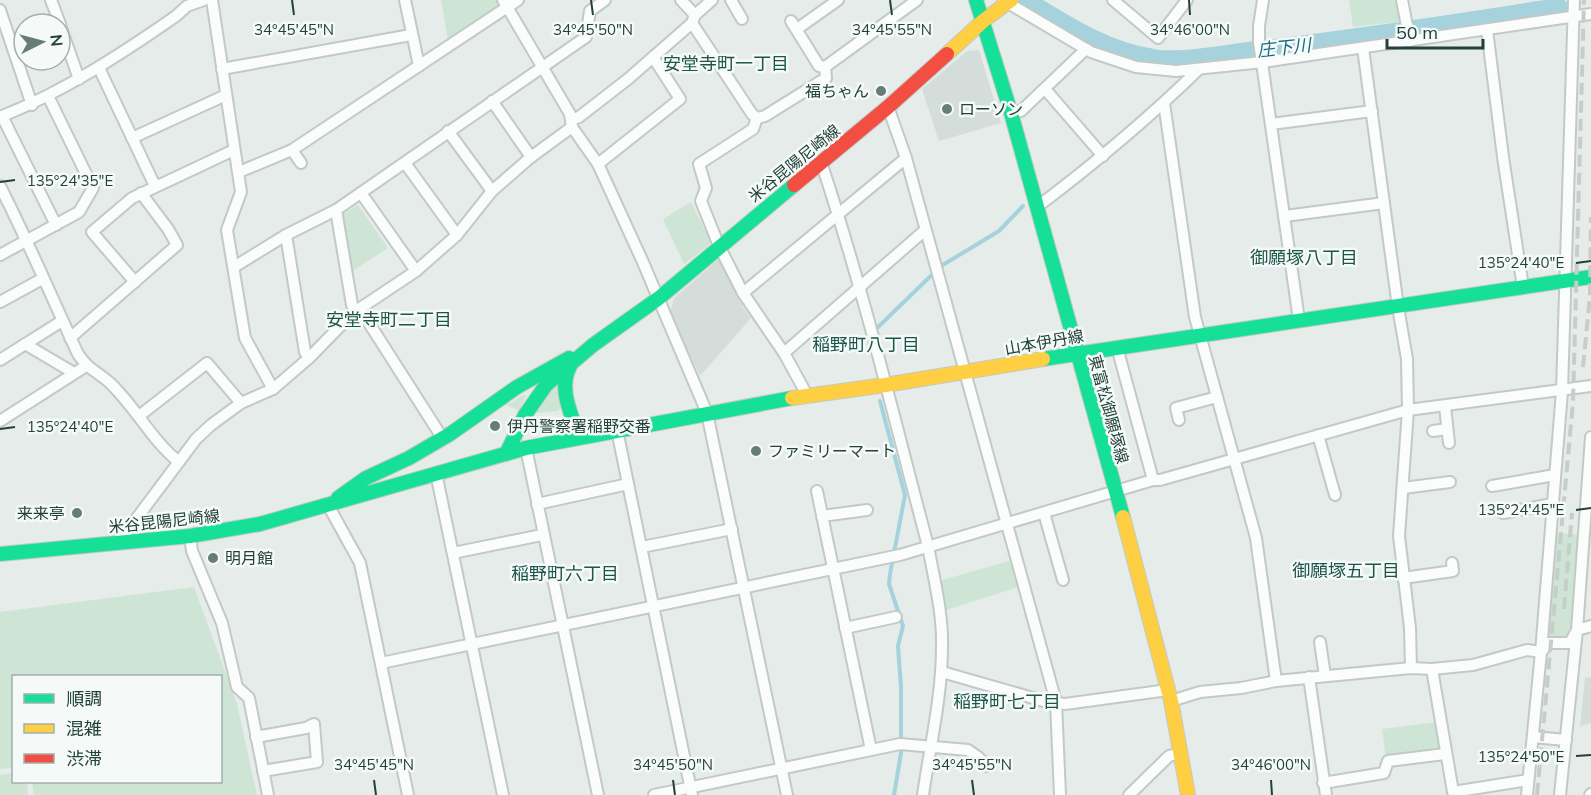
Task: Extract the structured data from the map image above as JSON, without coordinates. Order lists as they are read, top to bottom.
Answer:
{
  "streets": {
    "main road": ["米谷昆陽尼崎線", "山本伊丹線", "東富松御願塚線"]
  },
  "crossings": [
    ["米谷昆陽尼崎線", "山本伊丹線"],
    ["米谷昆陽尼崎線", "東富松御願塚線"],
    ["山本伊丹線", "東富松御願塚線"]
  ],
  "districts": [
    "安堂寺町一丁目",
    "御願塚八丁目",
    "安堂寺町二丁目",
    "稲野町八丁目",
    "御願塚五丁目",
    "稲野町六丁目",
    "稲野町七丁目"
  ],
  "water": ["庄下川"],
  "places": [
    "福ちゃん",
    "ローソン",
    "伊丹警察署稲野交番",
    "ファミリーマート",
    "来来亭",
    "明月館"
  ],
  "legend": ["順調", "混雑", "渋滞"],
  "scale_bar": "50 m",
  "north": "right",
  "coordinates": [
    "34°45'45\"N",
    "34°45'50\"N",
    "34°45'55\"N",
    "34°46'00\"N",
    "135°24'35\"E",
    "135°24'40\"E",
    "135°24'45\"E",
    "135°24'50\"E"
  ]
}
